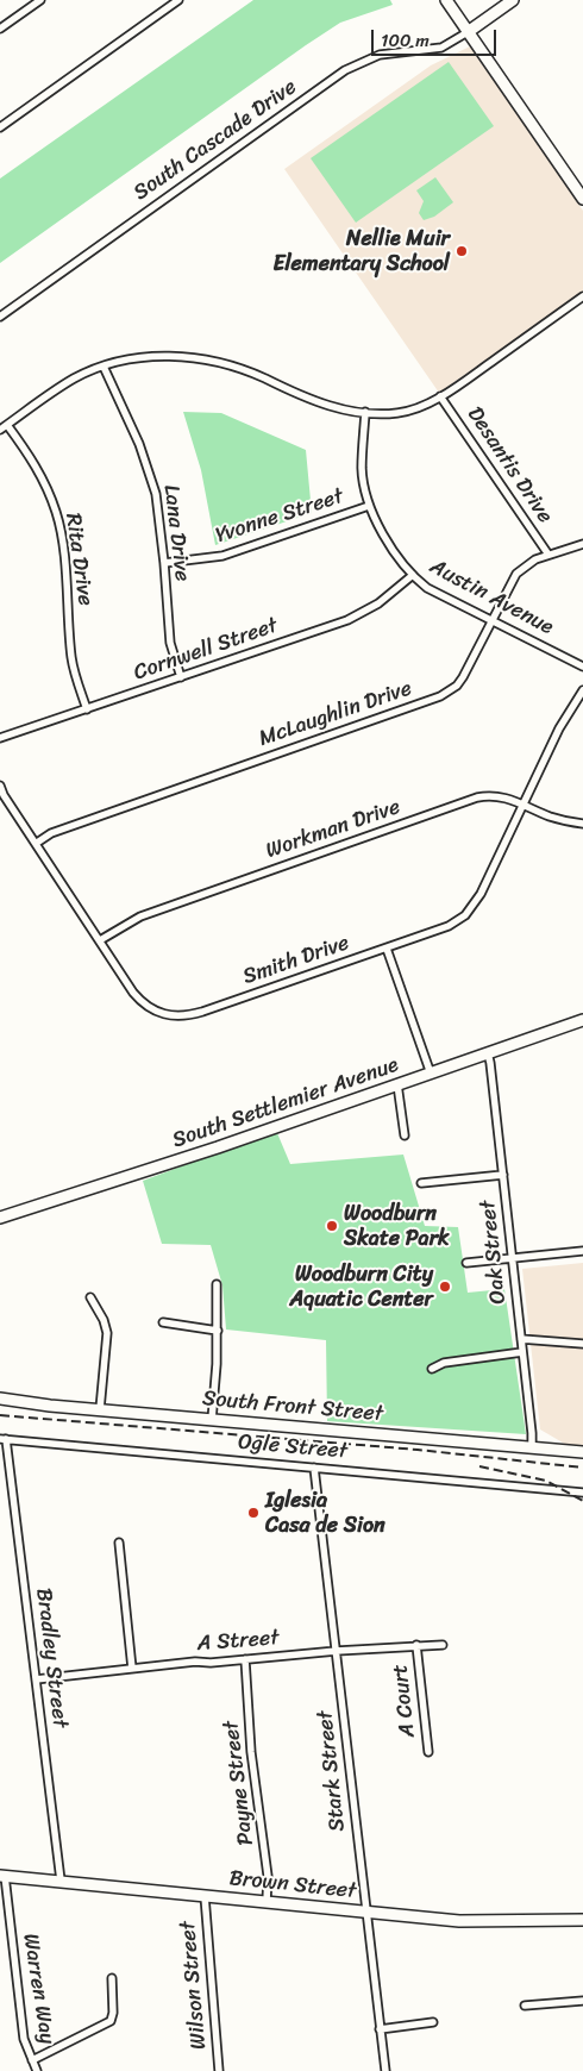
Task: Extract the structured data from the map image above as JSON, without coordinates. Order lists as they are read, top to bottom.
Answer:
{
  "streets": {
    "main road": ["South Settlemier Avenue", "South Front Street", "Brown Street"],
    "street": [
      "South Cascade Drive",
      "Desantis Drive",
      "Yvonne Street",
      "Lana Drive",
      "Rita Drive",
      "Austin Avenue",
      "Cornwell Street",
      "McLaughlin Drive",
      "Workman Drive",
      "Smith Drive",
      "Oak Street",
      "Ogle Street",
      "A Street",
      "Bradley Street",
      "A Court",
      "Stark Street",
      "Payne Street",
      "Wilson Street",
      "Warren Way"
    ]
  },
  "crossings": [
    ["Desantis Drive", "McLaughlin Drive"],
    ["Yvonne Street", "Lana Drive"],
    ["Yvonne Street", "Austin Avenue"],
    ["Lana Drive", "Cornwell Street"],
    ["Rita Drive", "Cornwell Street"],
    ["Austin Avenue", "Cornwell Street"],
    ["Austin Avenue", "McLaughlin Drive"],
    ["McLaughlin Drive", "Smith Drive"],
    ["Workman Drive", "Smith Drive"],
    ["South Settlemier Avenue", "Oak Street"],
    ["Oak Street", "South Front Street"],
    ["Ogle Street", "Bradley Street"],
    ["Ogle Street", "Stark Street"],
    ["A Street", "Bradley Street"],
    ["A Street", "A Court"],
    ["A Street", "Stark Street"],
    ["A Street", "Payne Street"],
    ["Bradley Street", "Brown Street"],
    ["Stark Street", "Brown Street"],
    ["Payne Street", "Brown Street"],
    ["Brown Street", "Wilson Street"],
    ["Brown Street", "Warren Way"]
  ],
  "places": [
    "Nellie Muir Elementary School",
    "Woodburn Skate Park",
    "Woodburn City Aquatic Center",
    "Iglesia Casa de Sion"
  ],
  "scale_bar": "100 m"
}
